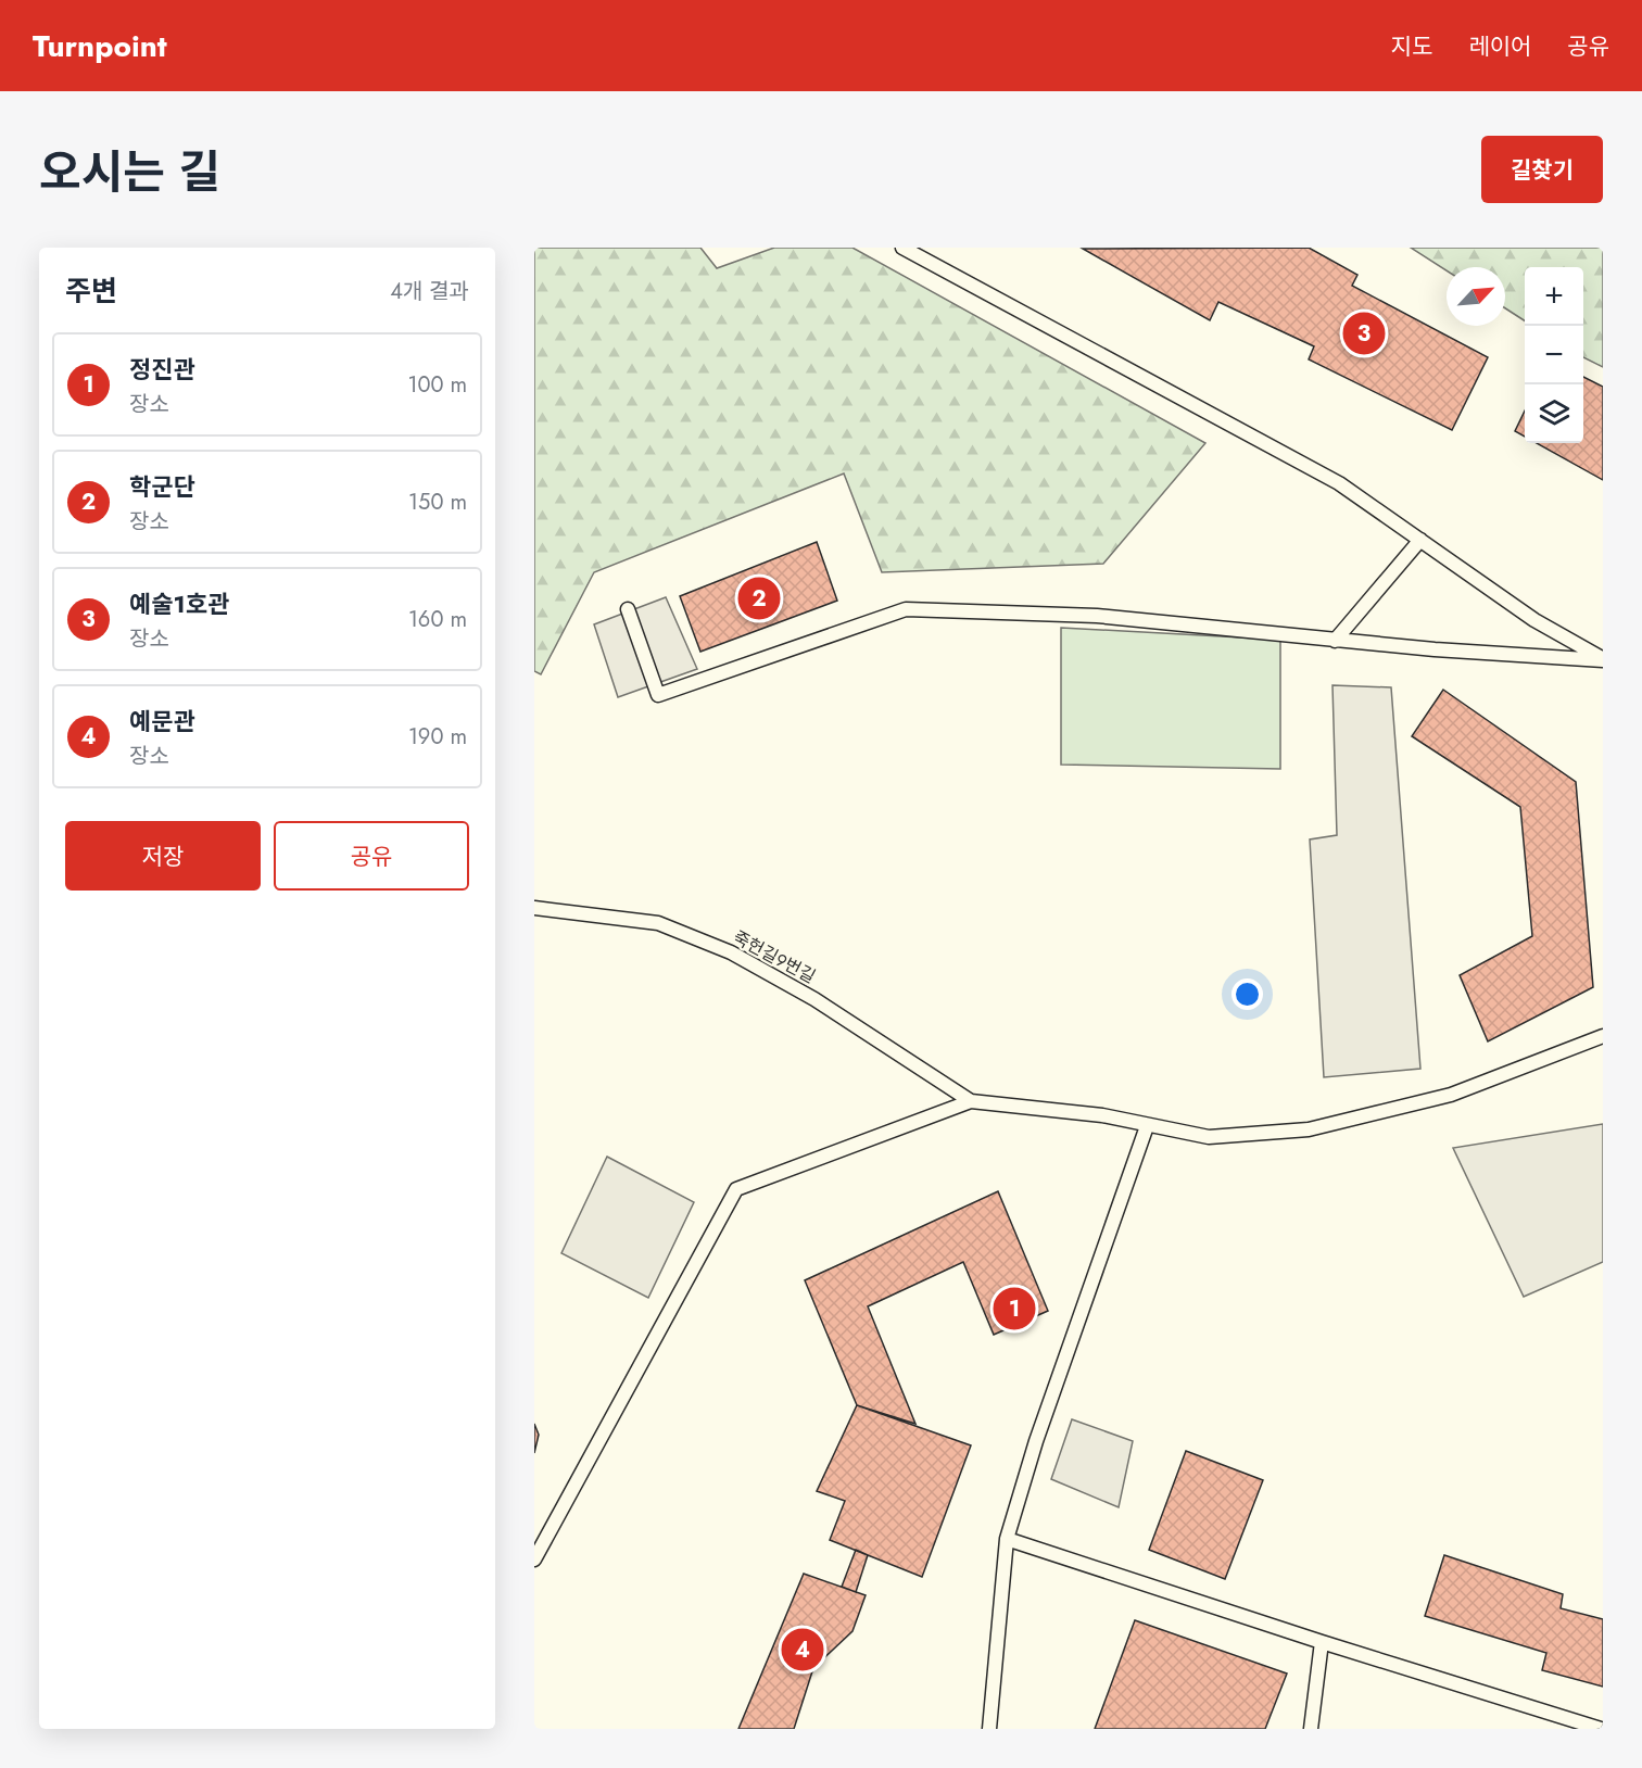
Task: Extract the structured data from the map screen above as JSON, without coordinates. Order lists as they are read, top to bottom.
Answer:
{
  "streets": {
    "lane": ["죽헌길9번길"]
  },
  "north": "top right",
  "page": {
    "header": "Turnpoint",
    "nav": ["지도", "레이어", "공유"],
    "title": "오시는 길",
    "buttons": [
      "길찾기",
      ["저장", "공유"]
    ],
    "heading": ["주변", "4개 결과"],
    "map_buttons": ["+", "−"],
    "pins": [
      "3",
      "2",
      "1",
      "4"
    ],
    "list": [
      {
        "mark": "1",
        "name": "정진관",
        "note": "장소",
        "value": "100 m"
      },
      {
        "mark": "2",
        "name": "학군단",
        "note": "장소",
        "value": "150 m"
      },
      {
        "mark": "3",
        "name": "예술1호관",
        "note": "장소",
        "value": "160 m"
      },
      {
        "mark": "4",
        "name": "예문관",
        "note": "장소",
        "value": "190 m"
      }
    ]
  }
}
